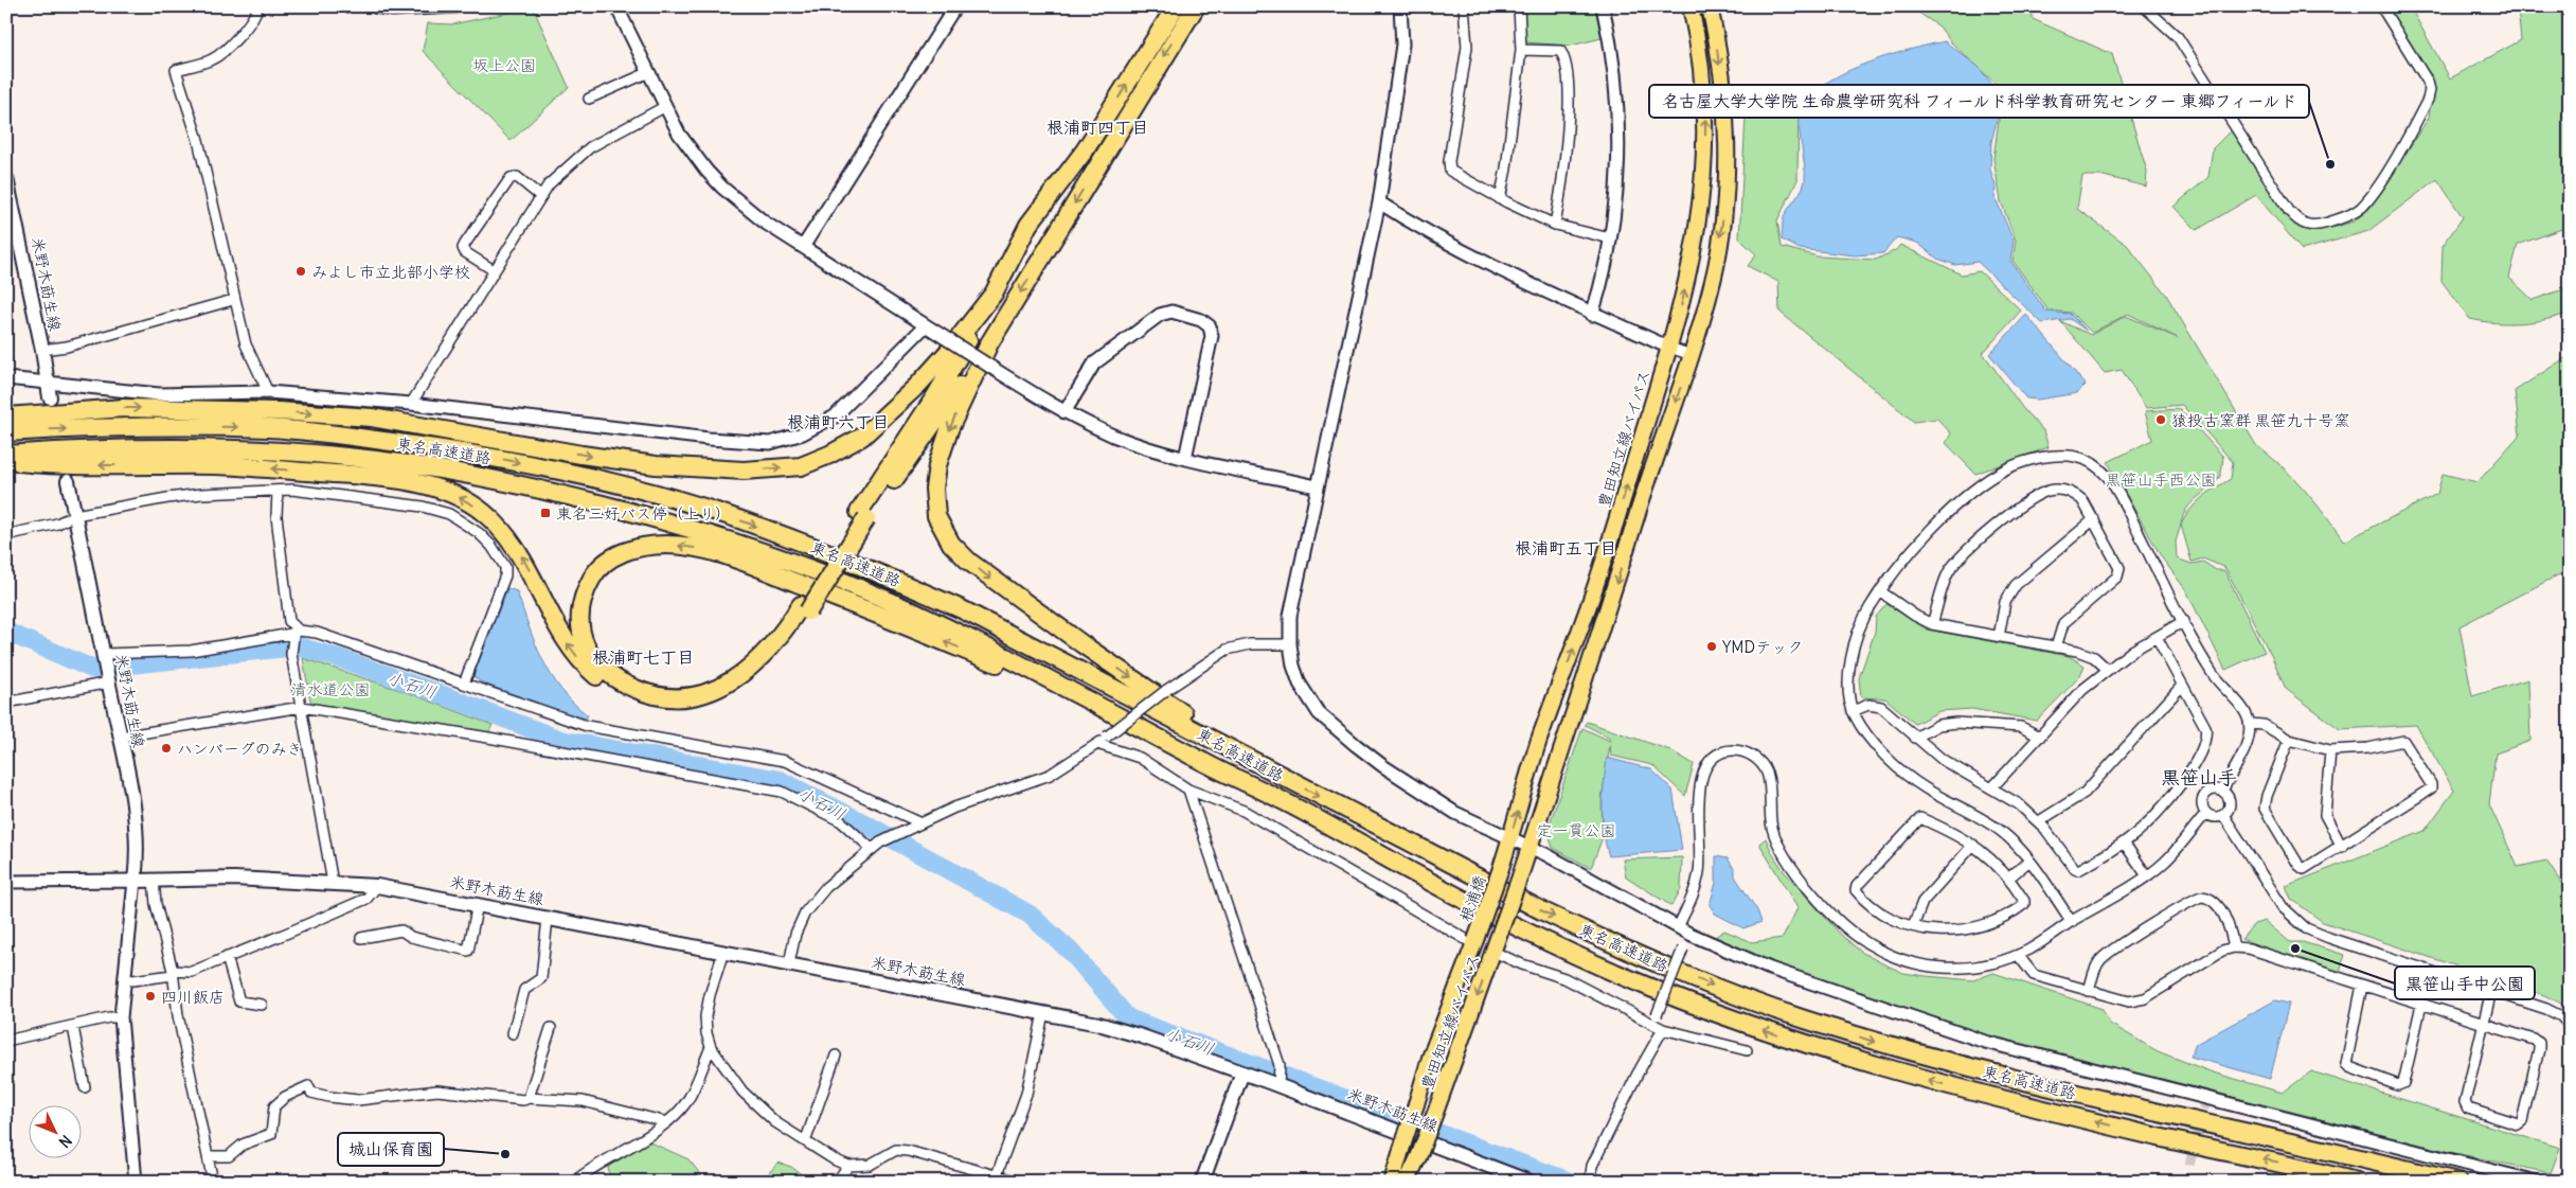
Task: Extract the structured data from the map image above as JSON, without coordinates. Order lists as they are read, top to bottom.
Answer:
{
  "streets": {
    "highway": ["東名高速道路"],
    "main road": ["米野木莇生線", "豊田知立線バイパス", "根浦橋"]
  },
  "crossings": [
    ["豊田知立線バイパス", "根浦橋"]
  ],
  "districts": [
    "根浦町四丁目",
    "根浦町六丁目",
    "根浦町五丁目",
    "根浦町七丁目",
    "黒笹山手"
  ],
  "water": ["小石川"],
  "parks": [
    "坂上公園",
    "黒笹山手西公園",
    "清水道公園",
    "定一貫公園"
  ],
  "places": {
    "other": [
      "名古屋大学大学院 生命農学研究科 フィールド科学教育研究センター 東郷フィールド",
      "みよし市立北部小学校",
      "猿投古窯群 黒笹九十号窯",
      "YMDテック",
      "ハンバーグのみき",
      "黒笹山手中公園",
      "四川飯店",
      "城山保育園"
    ],
    "transit": ["東名三好バス停（上り）"]
  },
  "north": "bottom right"
}
